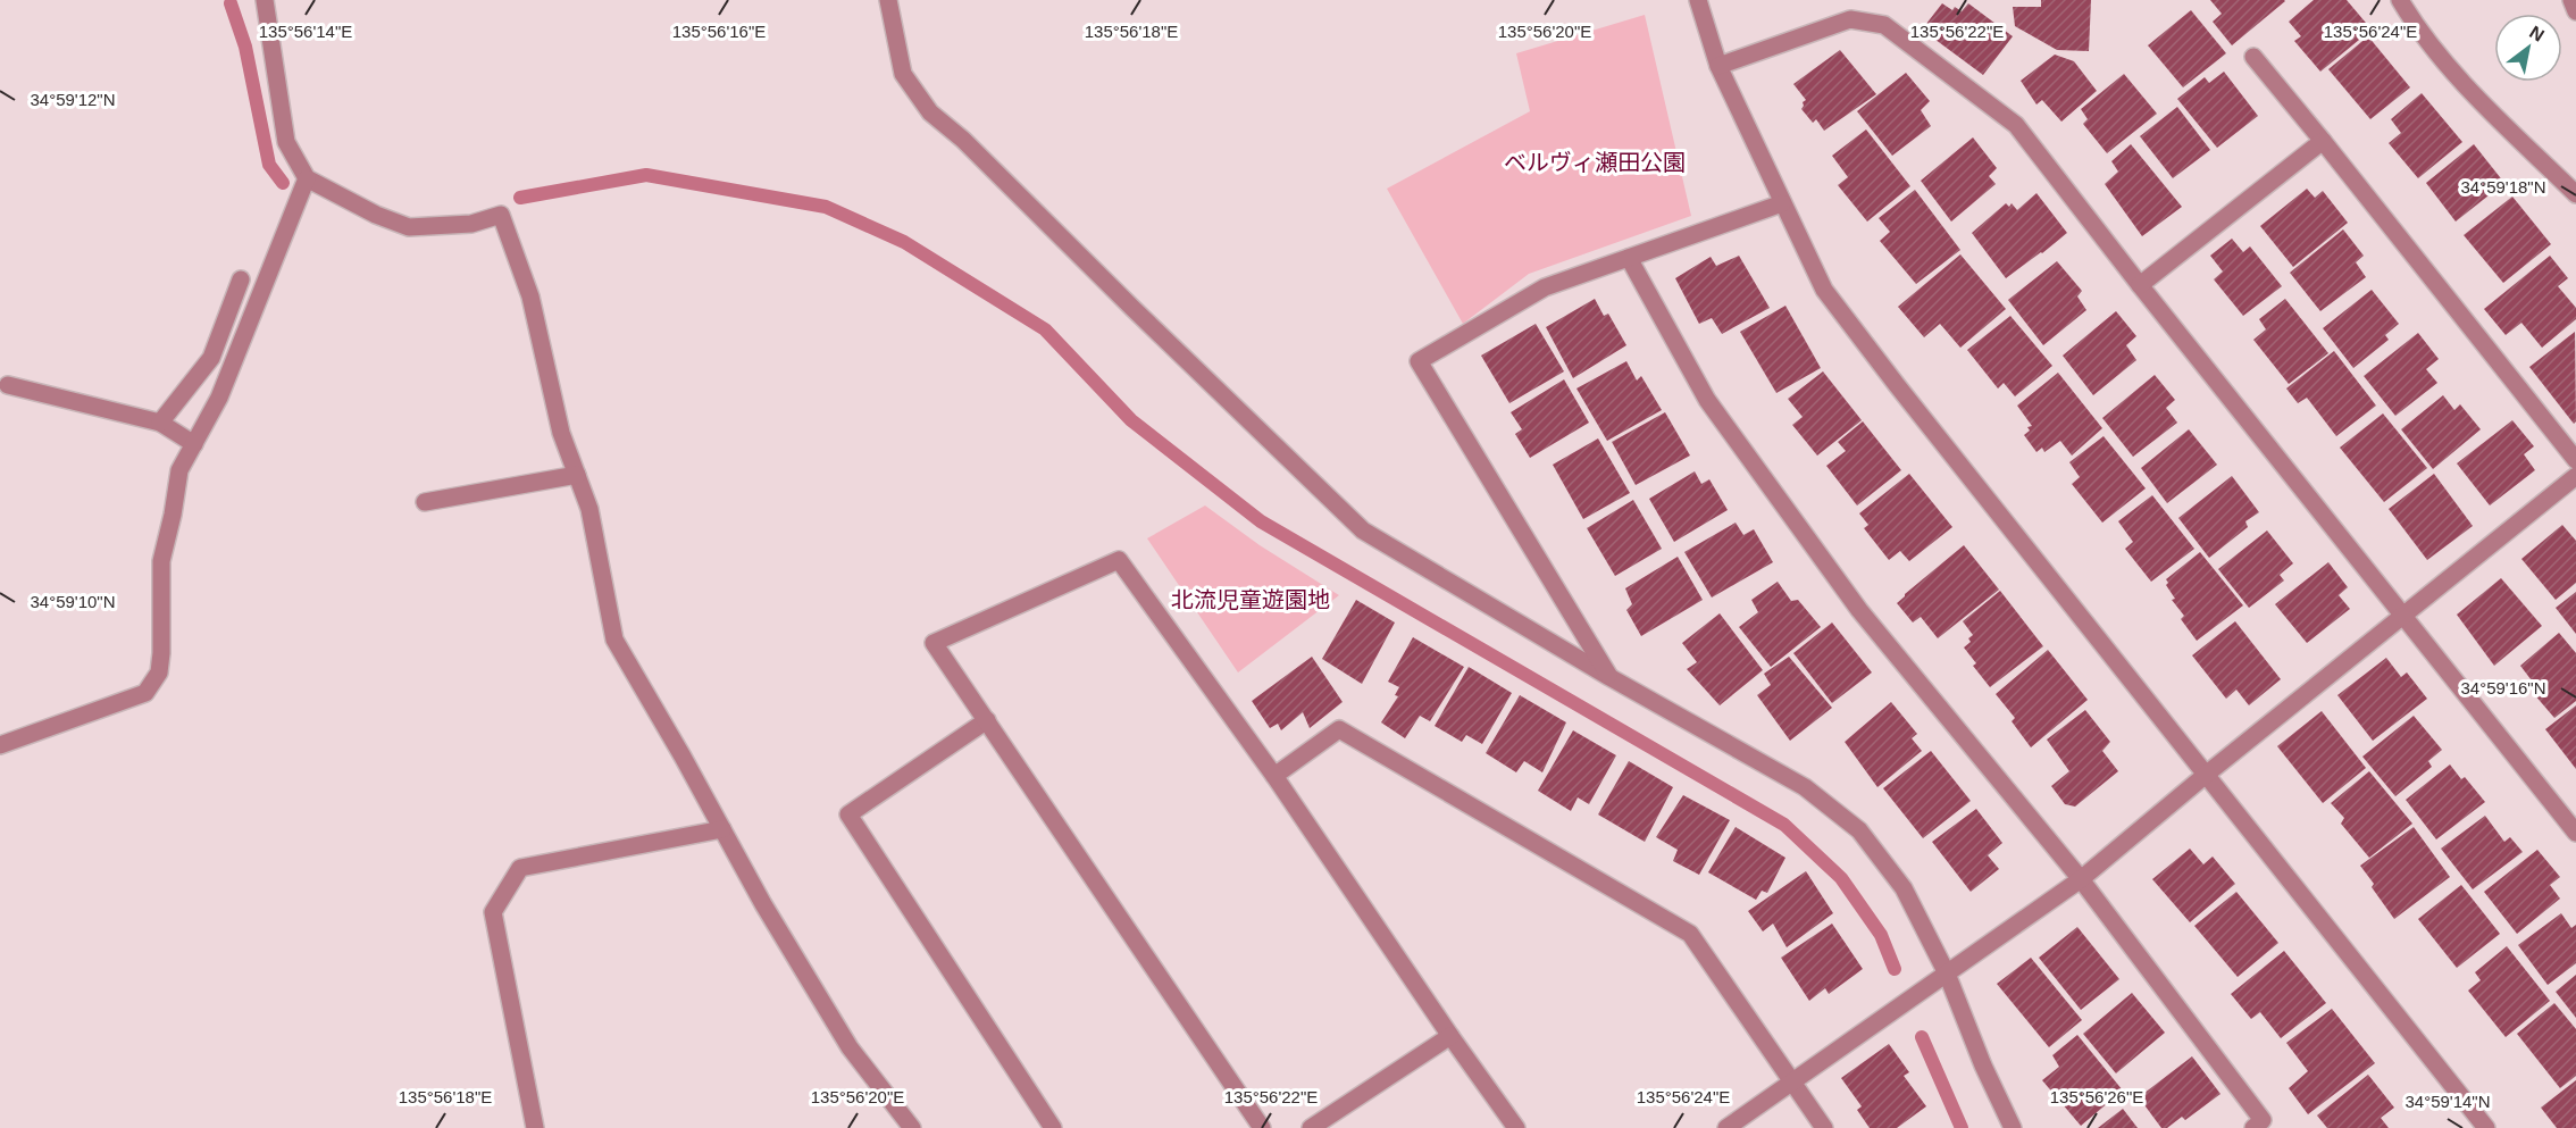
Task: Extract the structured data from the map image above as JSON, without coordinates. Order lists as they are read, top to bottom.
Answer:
{
  "parks": ["ベルヴィ瀬田公園", "北流児童遊園地"],
  "north": "top right",
  "coordinates": [
    "135°56'14\"E",
    "135°56'16\"E",
    "135°56'18\"E",
    "135°56'20\"E",
    "135°56'22\"E",
    "135°56'24\"E",
    "34°59'12\"N",
    "34°59'18\"N",
    "34°59'10\"N",
    "34°59'16\"N",
    "135°56'26\"E",
    "34°59'14\"N"
  ]
}
